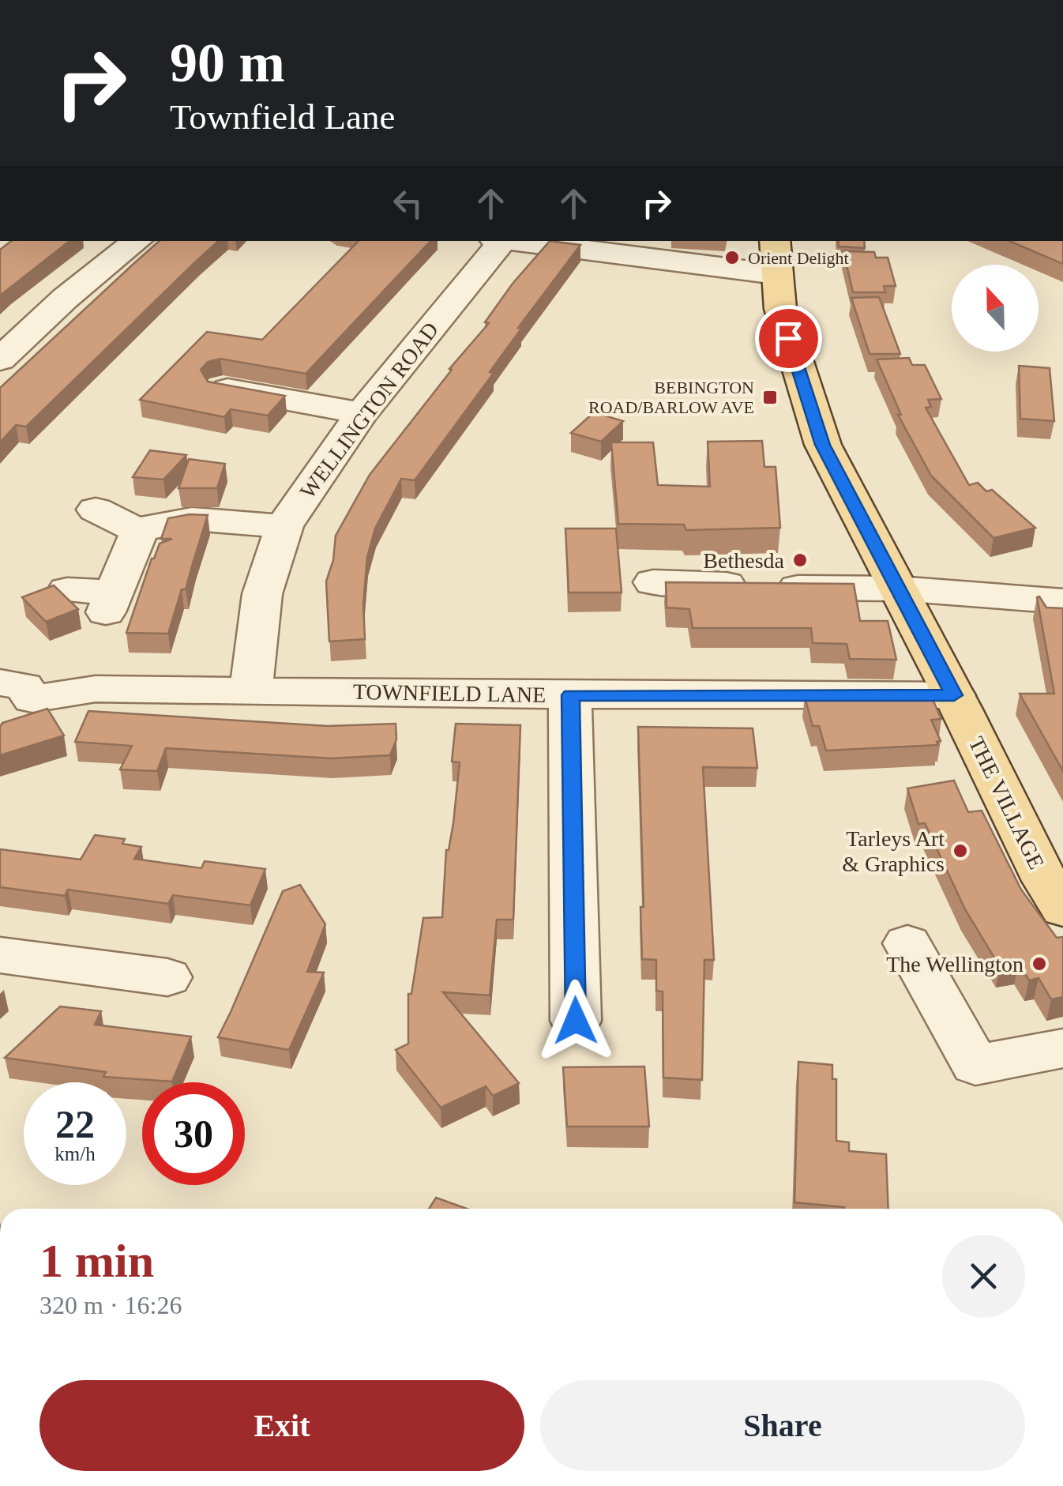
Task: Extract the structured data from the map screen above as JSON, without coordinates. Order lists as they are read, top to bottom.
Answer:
{
  "streets": {
    "main road": ["THE VILLAGE"],
    "street": ["WELLINGTON ROAD", "TOWNFIELD LANE"]
  },
  "crossings": [
    ["WELLINGTON ROAD", "TOWNFIELD LANE"],
    ["TOWNFIELD LANE", "THE VILLAGE"]
  ],
  "places": {
    "other": [
      "Orient Delight",
      "Bethesda",
      "Tarleys Art & Graphics",
      "The Wellington"
    ],
    "transit": ["BEBINGTON ROAD/BARLOW AVE"]
  },
  "north": "top",
  "page": {
    "turn": ["90 m", "Townfield Lane"],
    "speed": "22 km/h",
    "limit": "30",
    "heading": ["1 min", "320 m · 16:26"],
    "buttons": ["Exit", "Share"]
  }
}
